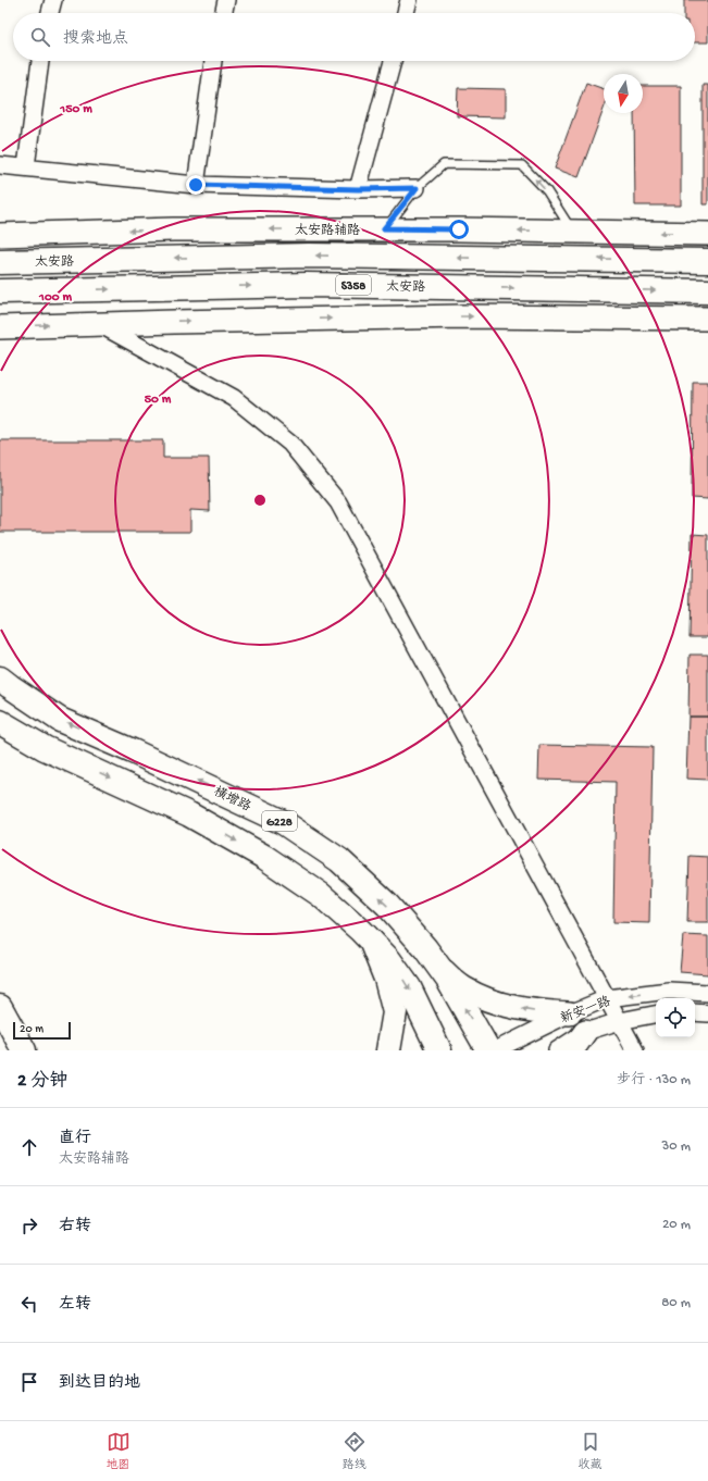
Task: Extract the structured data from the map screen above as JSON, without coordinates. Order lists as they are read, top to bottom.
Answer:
{
  "streets": {
    "main road": [
      "太安路辅路",
      "太安路",
      "S358",
      "横增路",
      "G228"
    ],
    "street": ["新安一路"]
  },
  "scale_bar": "20 m",
  "north": "bottom",
  "page": {
    "search": "搜索地点",
    "scale": "20 m",
    "heading": ["2 分钟", "步行 · 130 m"],
    "list": [
      ["直行", "太安路辅路", "30 m"],
      ["右转", "20 m"],
      ["左转", "80 m"],
      "到达目的地"
    ],
    "nav": ["地图", "路线", "收藏"]
  },
  "rings": ["150 m", "100 m", "50 m"]
}
